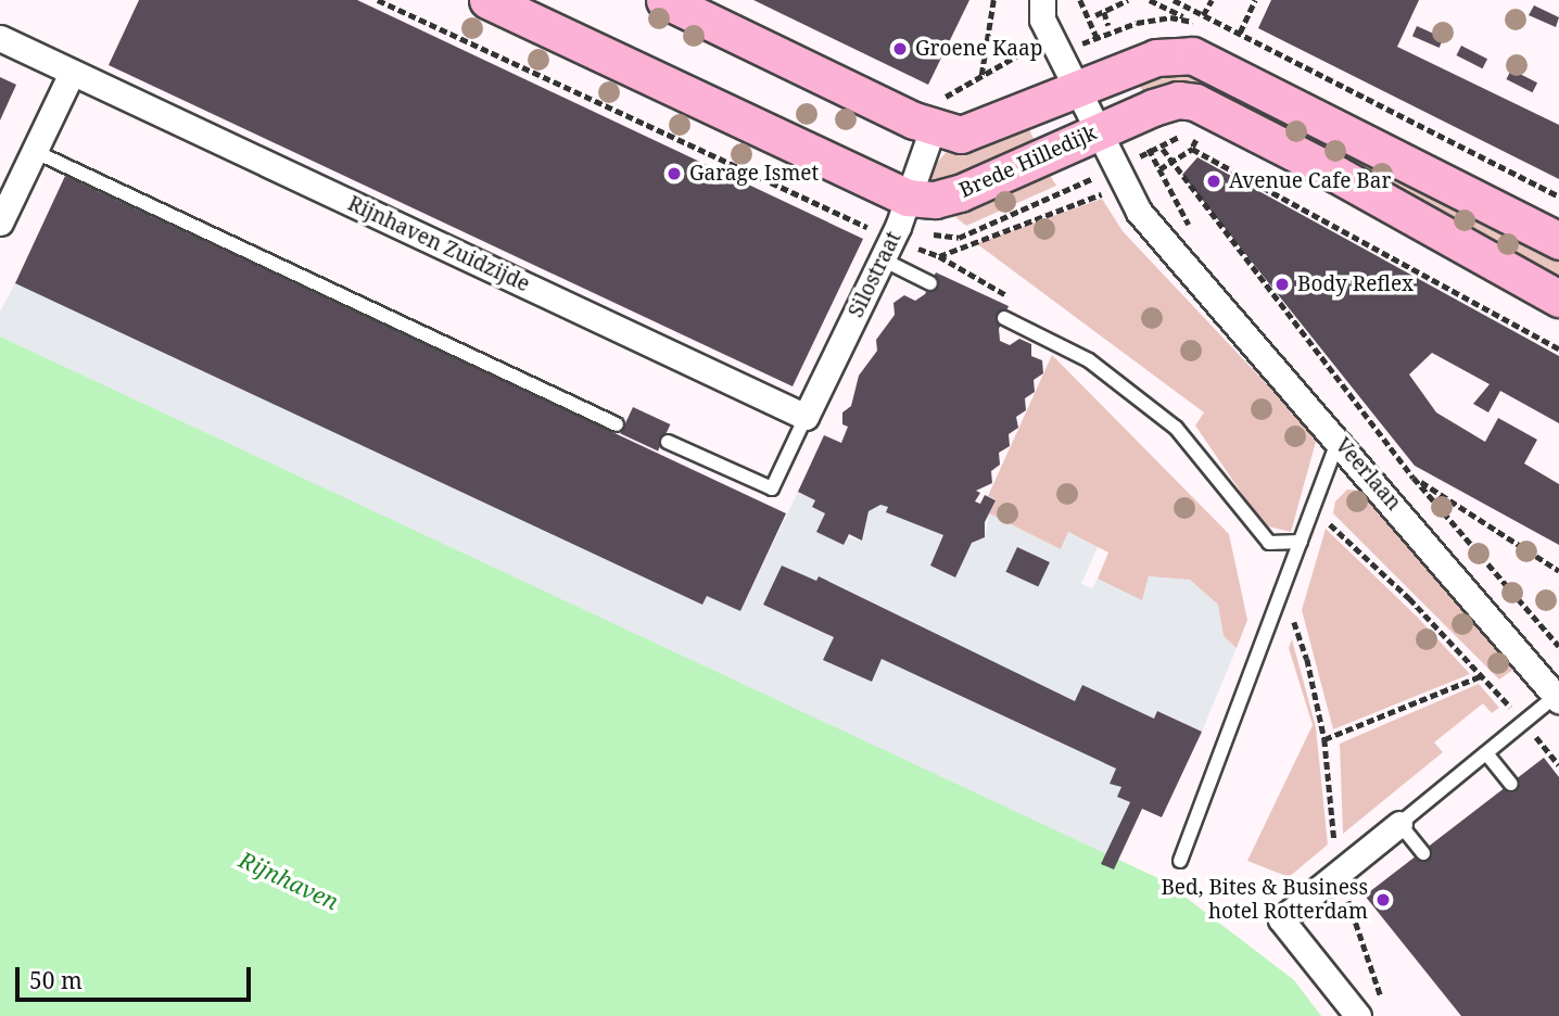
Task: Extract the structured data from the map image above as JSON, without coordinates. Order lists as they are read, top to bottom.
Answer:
{
  "streets": {
    "street": [
      "Brede Hilledijk",
      "Rijnhaven Zuidzijde",
      "Silostraat",
      "Veerlaan"
    ]
  },
  "crossings": [
    ["Brede Hilledijk", "Silostraat"],
    ["Brede Hilledijk", "Veerlaan"],
    ["Rijnhaven Zuidzijde", "Silostraat"]
  ],
  "water": ["Rijnhaven"],
  "places": [
    "Groene Kaap",
    "Garage Ismet",
    "Avenue Cafe Bar",
    "Body Reflex",
    "Bed, Bites & Business hotel Rotterdam"
  ],
  "scale_bar": "50 m"
}
